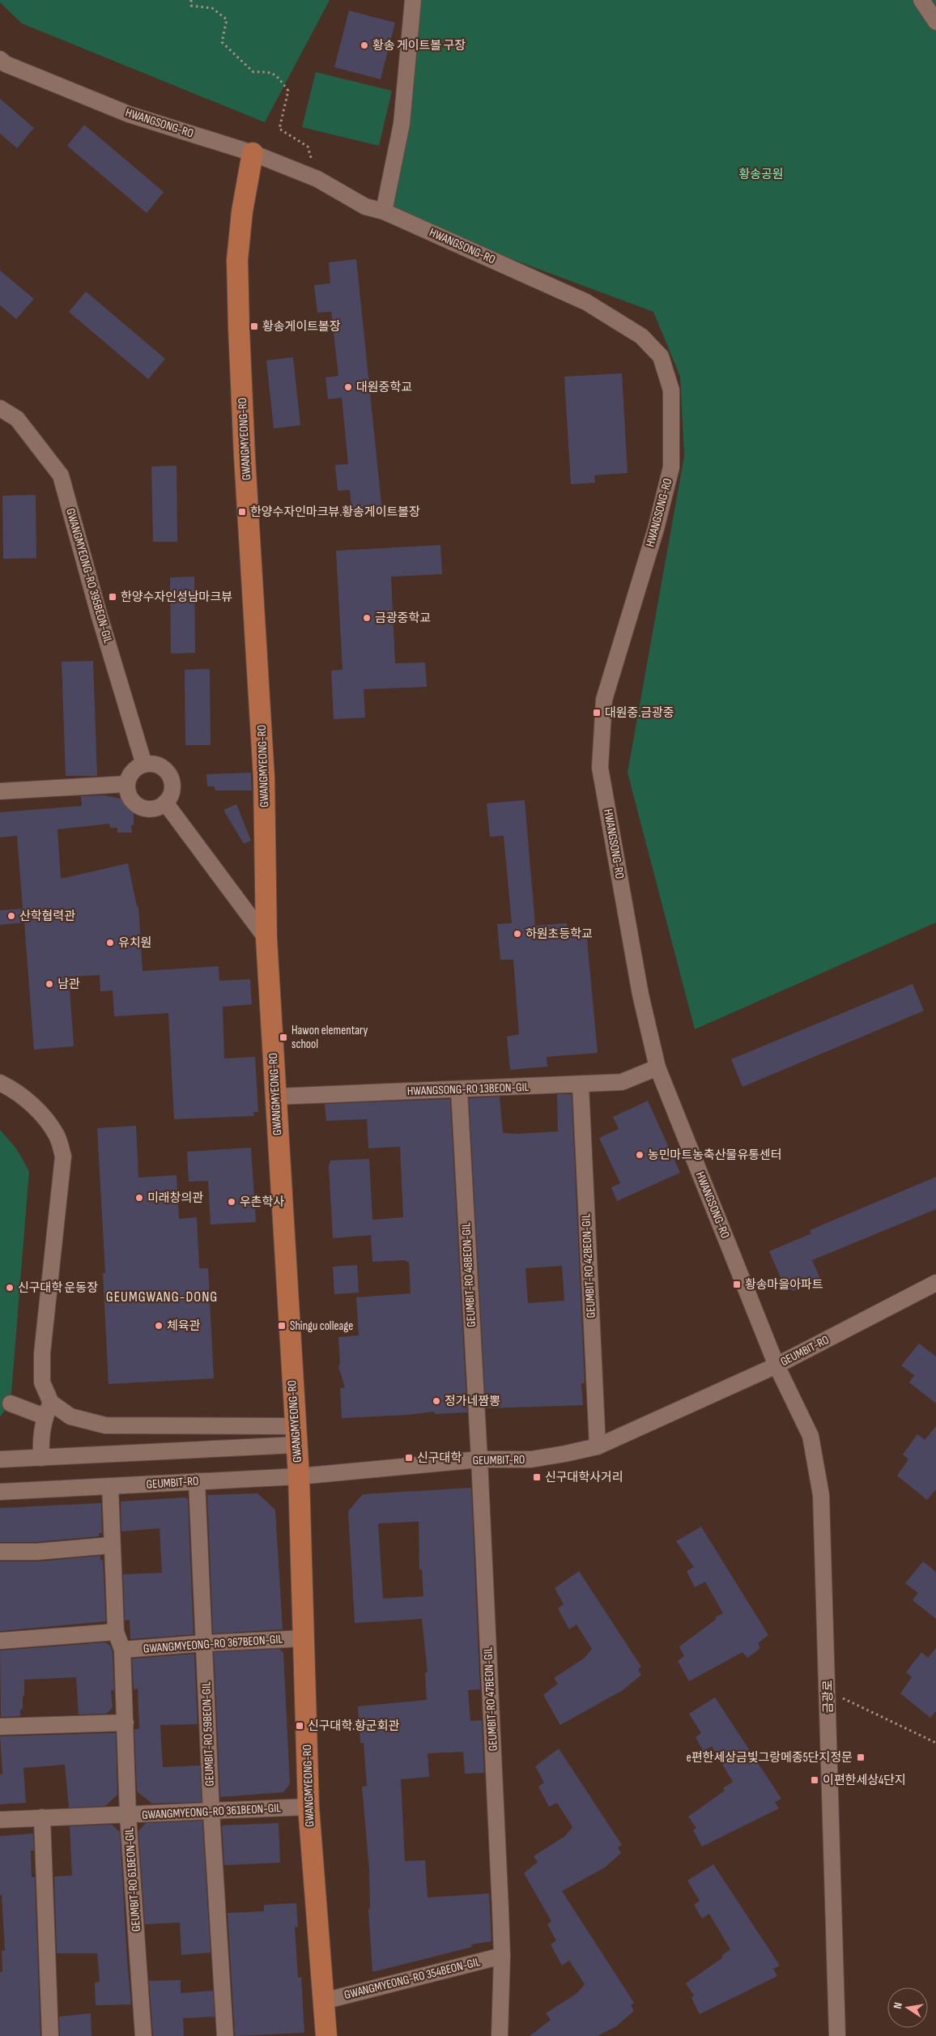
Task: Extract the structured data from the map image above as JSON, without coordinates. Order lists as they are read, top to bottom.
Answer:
{
  "streets": {
    "main road": ["GWANGMYEONG-RO"],
    "street": [
      "HWANGSONG-RO",
      "GWANGMYEONG-RO 395BEON-GIL",
      "HWANGSONG-RO 13BEON-GIL",
      "GEUMBIT-RO 42BEON-GIL",
      "GEUMBIT-RO 48BEON-GIL",
      "GEUMBIT-RO",
      "GWANGMYEONG-RO 367BEON-GIL",
      "금광로",
      "GEUMBIT-RO 47BEON-GIL",
      "GEUMBIT-RO 59BEON-GIL",
      "GWANGMYEONG-RO 361BEON-GIL",
      "GEUMBIT-RO 61BEON-GIL",
      "GWANGMYEONG-RO 354BEON-GIL"
    ]
  },
  "crossings": [
    ["HWANGSONG-RO", "GWANGMYEONG-RO"],
    ["HWANGSONG-RO", "HWANGSONG-RO 13BEON-GIL"],
    ["HWANGSONG-RO", "GEUMBIT-RO"],
    ["HWANGSONG-RO", "금광로"],
    ["GWANGMYEONG-RO", "HWANGSONG-RO 13BEON-GIL"],
    ["GWANGMYEONG-RO", "GEUMBIT-RO"],
    ["GWANGMYEONG-RO", "GWANGMYEONG-RO 367BEON-GIL"],
    ["GWANGMYEONG-RO", "GWANGMYEONG-RO 361BEON-GIL"],
    ["GWANGMYEONG-RO", "GWANGMYEONG-RO 354BEON-GIL"],
    ["HWANGSONG-RO 13BEON-GIL", "GEUMBIT-RO 42BEON-GIL"],
    ["HWANGSONG-RO 13BEON-GIL", "GEUMBIT-RO 48BEON-GIL"],
    ["GEUMBIT-RO 42BEON-GIL", "GEUMBIT-RO"],
    ["GEUMBIT-RO 48BEON-GIL", "GEUMBIT-RO"],
    ["GEUMBIT-RO 48BEON-GIL", "GEUMBIT-RO 47BEON-GIL"],
    ["GEUMBIT-RO", "금광로"],
    ["GEUMBIT-RO", "GEUMBIT-RO 47BEON-GIL"],
    ["GEUMBIT-RO", "GEUMBIT-RO 59BEON-GIL"],
    ["GEUMBIT-RO", "GEUMBIT-RO 61BEON-GIL"],
    ["GWANGMYEONG-RO 367BEON-GIL", "GEUMBIT-RO 59BEON-GIL"],
    ["GWANGMYEONG-RO 367BEON-GIL", "GEUMBIT-RO 61BEON-GIL"],
    ["GEUMBIT-RO 47BEON-GIL", "GWANGMYEONG-RO 354BEON-GIL"],
    ["GEUMBIT-RO 59BEON-GIL", "GWANGMYEONG-RO 361BEON-GIL"],
    ["GWANGMYEONG-RO 361BEON-GIL", "GEUMBIT-RO 61BEON-GIL"]
  ],
  "districts": ["GEUMGWANG-DONG"],
  "parks": ["황송공원"],
  "places": {
    "other": [
      "황송 게이트볼 구장",
      "대원중학교",
      "금광중학교",
      "산학협력관",
      "하원초등학교",
      "유치원",
      "남관",
      "농민마트농축산물유통센터",
      "미래창의관",
      "우촌학사",
      "신구대학 운동장",
      "체육관",
      "정가네짬뽕"
    ],
    "transit": [
      "황송게이트볼장",
      "한양수자인마크뷰.황송게이트볼장",
      "한양수자인성남마크뷰",
      "대원중.금광중",
      "Hawon elementary school",
      "황송마을아파트",
      "Shingu colleage",
      "신구대학",
      "신구대학사거리",
      "신구대학.향군회관",
      "e편한세상금빛그랑메종5단지정문",
      "이편한세상4단지"
    ]
  },
  "north": "left"
}
